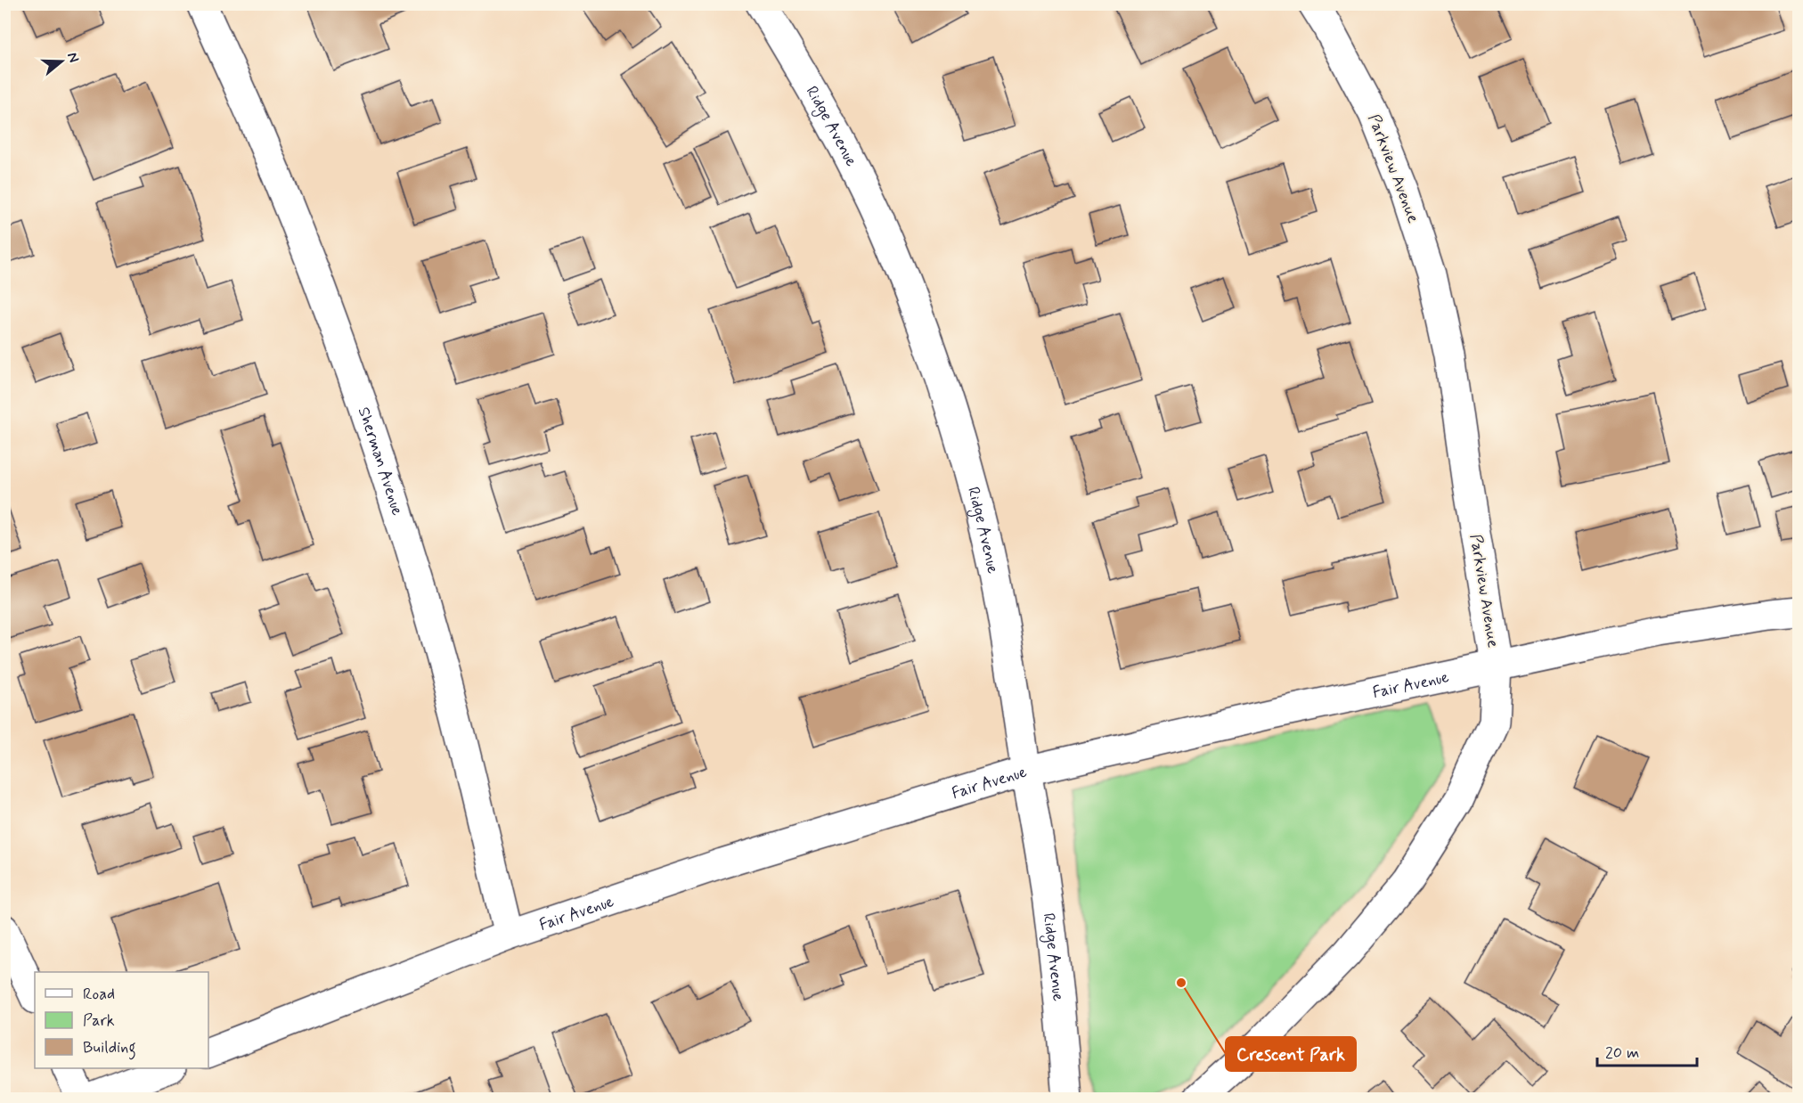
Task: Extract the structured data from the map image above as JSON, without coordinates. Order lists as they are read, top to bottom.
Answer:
{
  "streets": {
    "street": [
      "Ridge Avenue",
      "Parkview Avenue",
      "Sherman Avenue",
      "Fair Avenue"
    ]
  },
  "crossings": [
    ["Ridge Avenue", "Fair Avenue"],
    ["Parkview Avenue", "Fair Avenue"],
    ["Sherman Avenue", "Fair Avenue"]
  ],
  "places": ["Crescent Park"],
  "legend": ["Road", "Park", "Building"],
  "scale_bar": "20 m",
  "north": "right"
}
